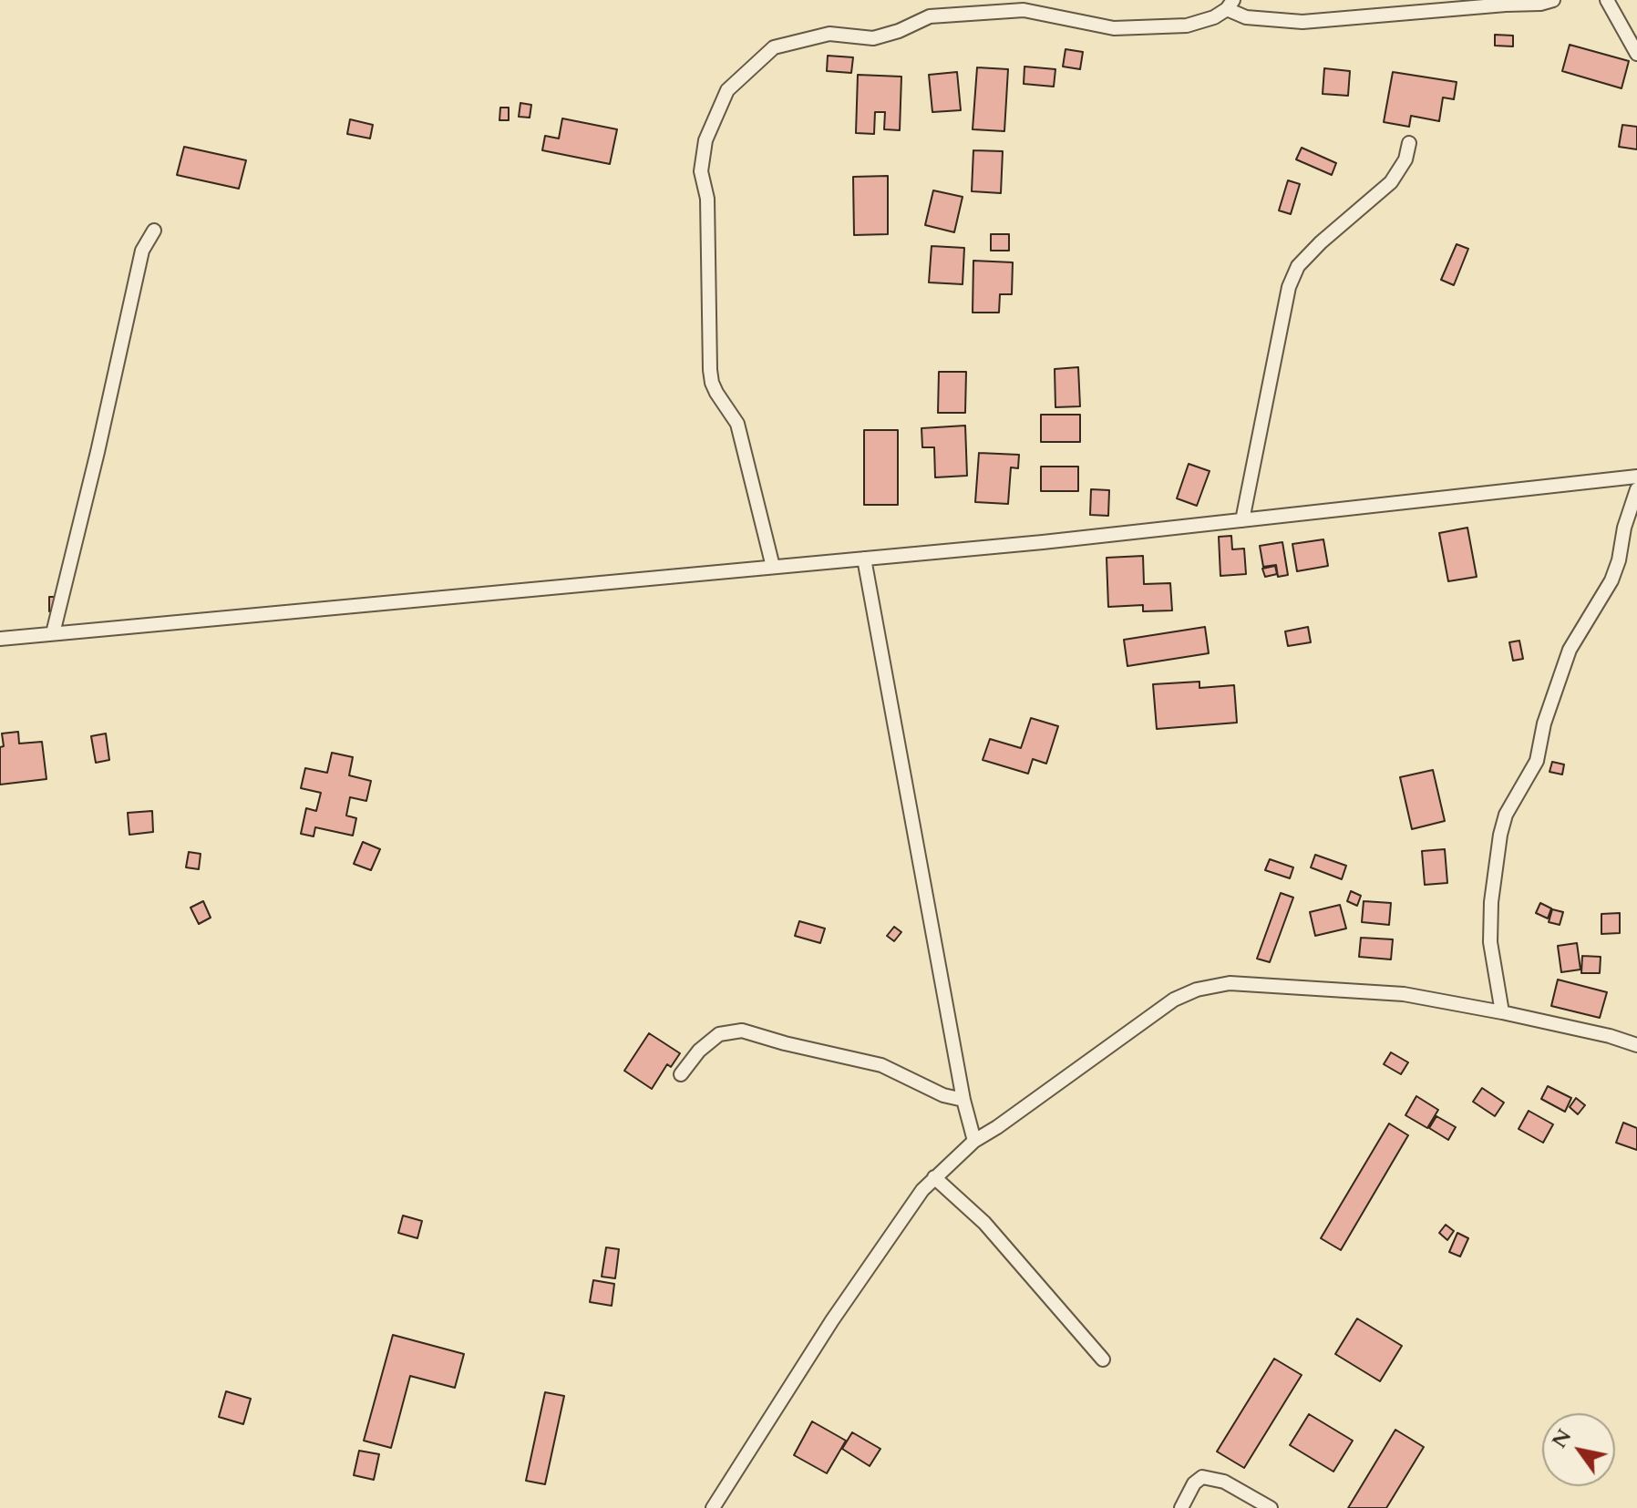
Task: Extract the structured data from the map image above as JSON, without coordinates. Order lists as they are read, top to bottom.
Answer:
{
  "north": "top left"
}
